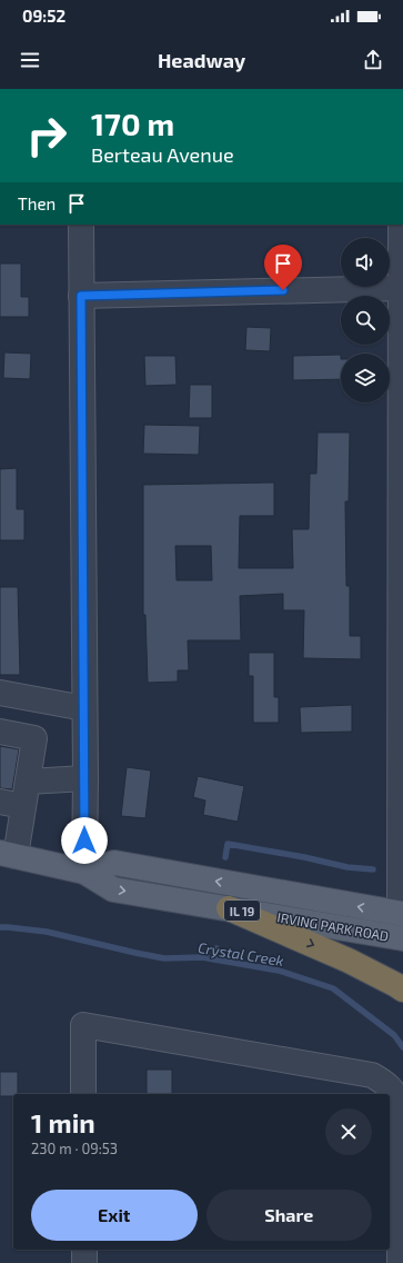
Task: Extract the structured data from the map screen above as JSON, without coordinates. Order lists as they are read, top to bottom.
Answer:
{
  "streets": {
    "main road": ["IL 19", "IRVING PARK ROAD"]
  },
  "water": ["Crystal Creek"],
  "page": {
    "status": "09:52",
    "header": "Headway",
    "turn": ["170 m", "Berteau Avenue"],
    "then": "Then",
    "heading": ["1 min", "230 m · 09:53"],
    "buttons": ["Exit", "Share"]
  }
}
